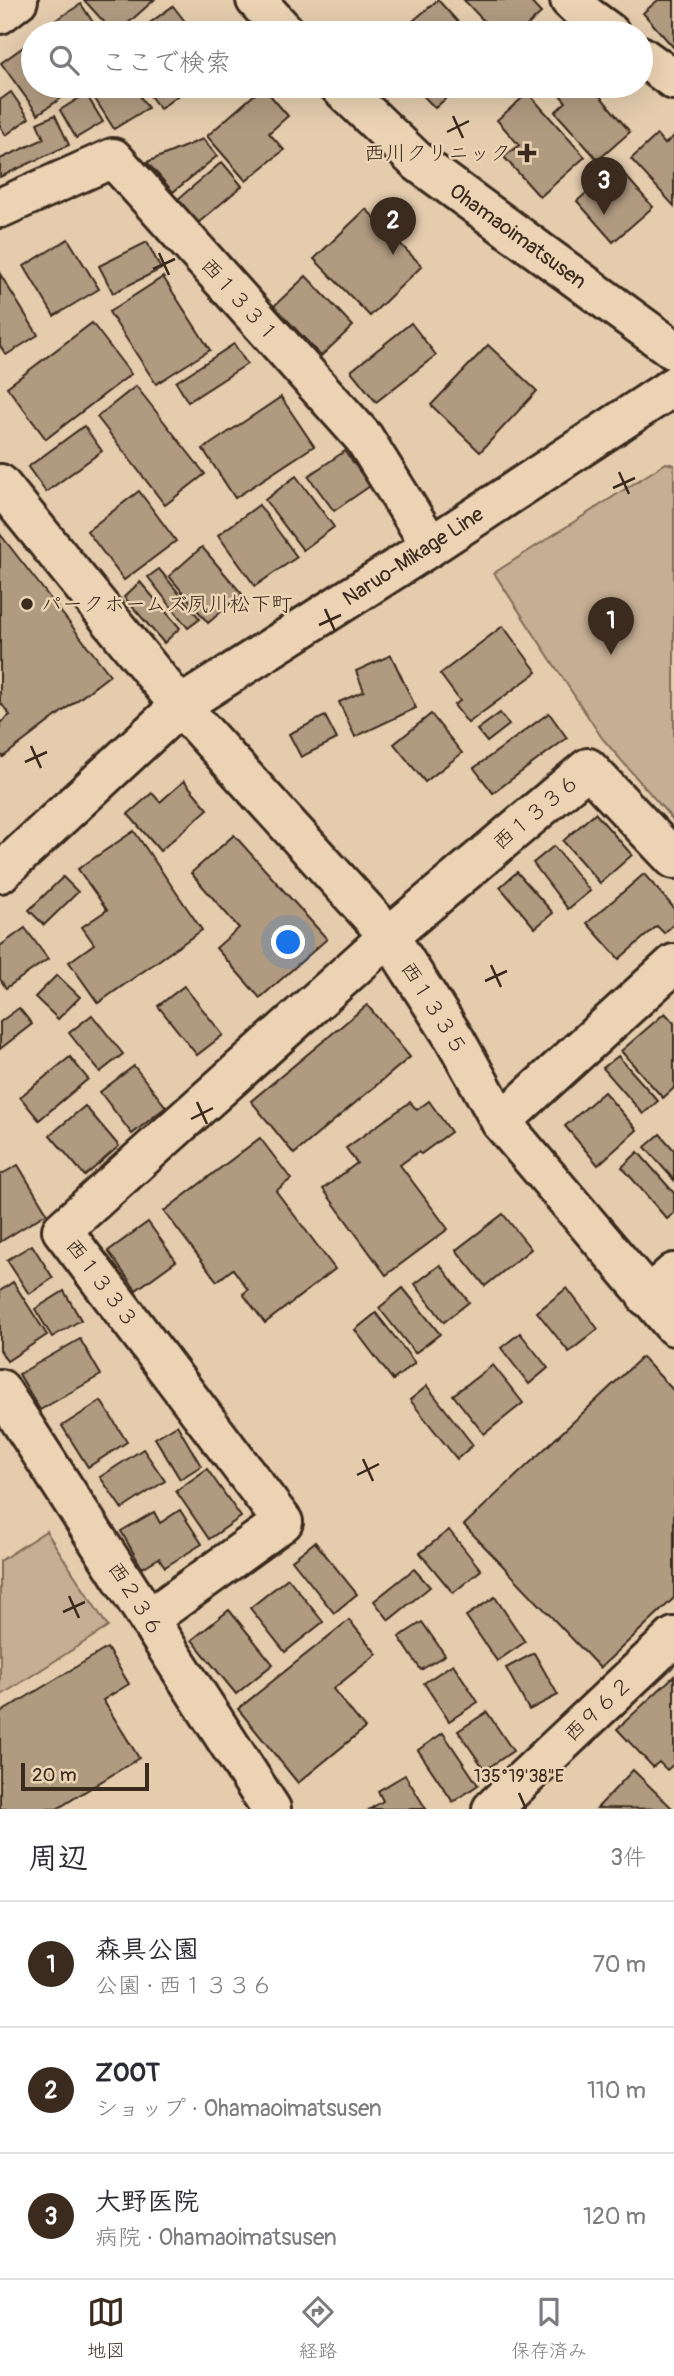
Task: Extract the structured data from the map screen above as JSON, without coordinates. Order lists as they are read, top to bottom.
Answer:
{
  "streets": {
    "street": [
      "Ohamaoimatsusen",
      "西１３３１",
      "Naruo-Mikage Line",
      "西１３３６",
      "西１３３５",
      "西１３３３",
      "西２３６",
      "西９６２"
    ]
  },
  "crossings": [
    ["西１３３１", "Naruo-Mikage Line"],
    ["Naruo-Mikage Line", "西１３３５"],
    ["西１３３６", "西１３３５"],
    ["西１３３６", "西１３３３"],
    ["西１３３５", "西１３３３"],
    ["西１３３３", "西２３６"]
  ],
  "places": {
    "health": ["西川クリニック"],
    "other": ["パークホームズ夙川松下町"]
  },
  "scale_bar": "20 m",
  "page": {
    "search": "ここで検索",
    "pins": ["3", "2", "1"],
    "scale": "20 m",
    "heading": ["周辺", "3件"],
    "list": [
      {
        "mark": "1",
        "name": "森具公園",
        "note": "公園 · 西１３３６",
        "value": "70 m"
      },
      {
        "mark": "2",
        "name": "ZOOT",
        "note": "ショップ · Ohamaoimatsusen",
        "value": "110 m"
      },
      {
        "mark": "3",
        "name": "大野医院",
        "note": "病院 · Ohamaoimatsusen",
        "value": "120 m"
      }
    ],
    "nav": ["地図", "経路", "保存済み"]
  },
  "coordinates": ["135°19'38\"E"]
}
